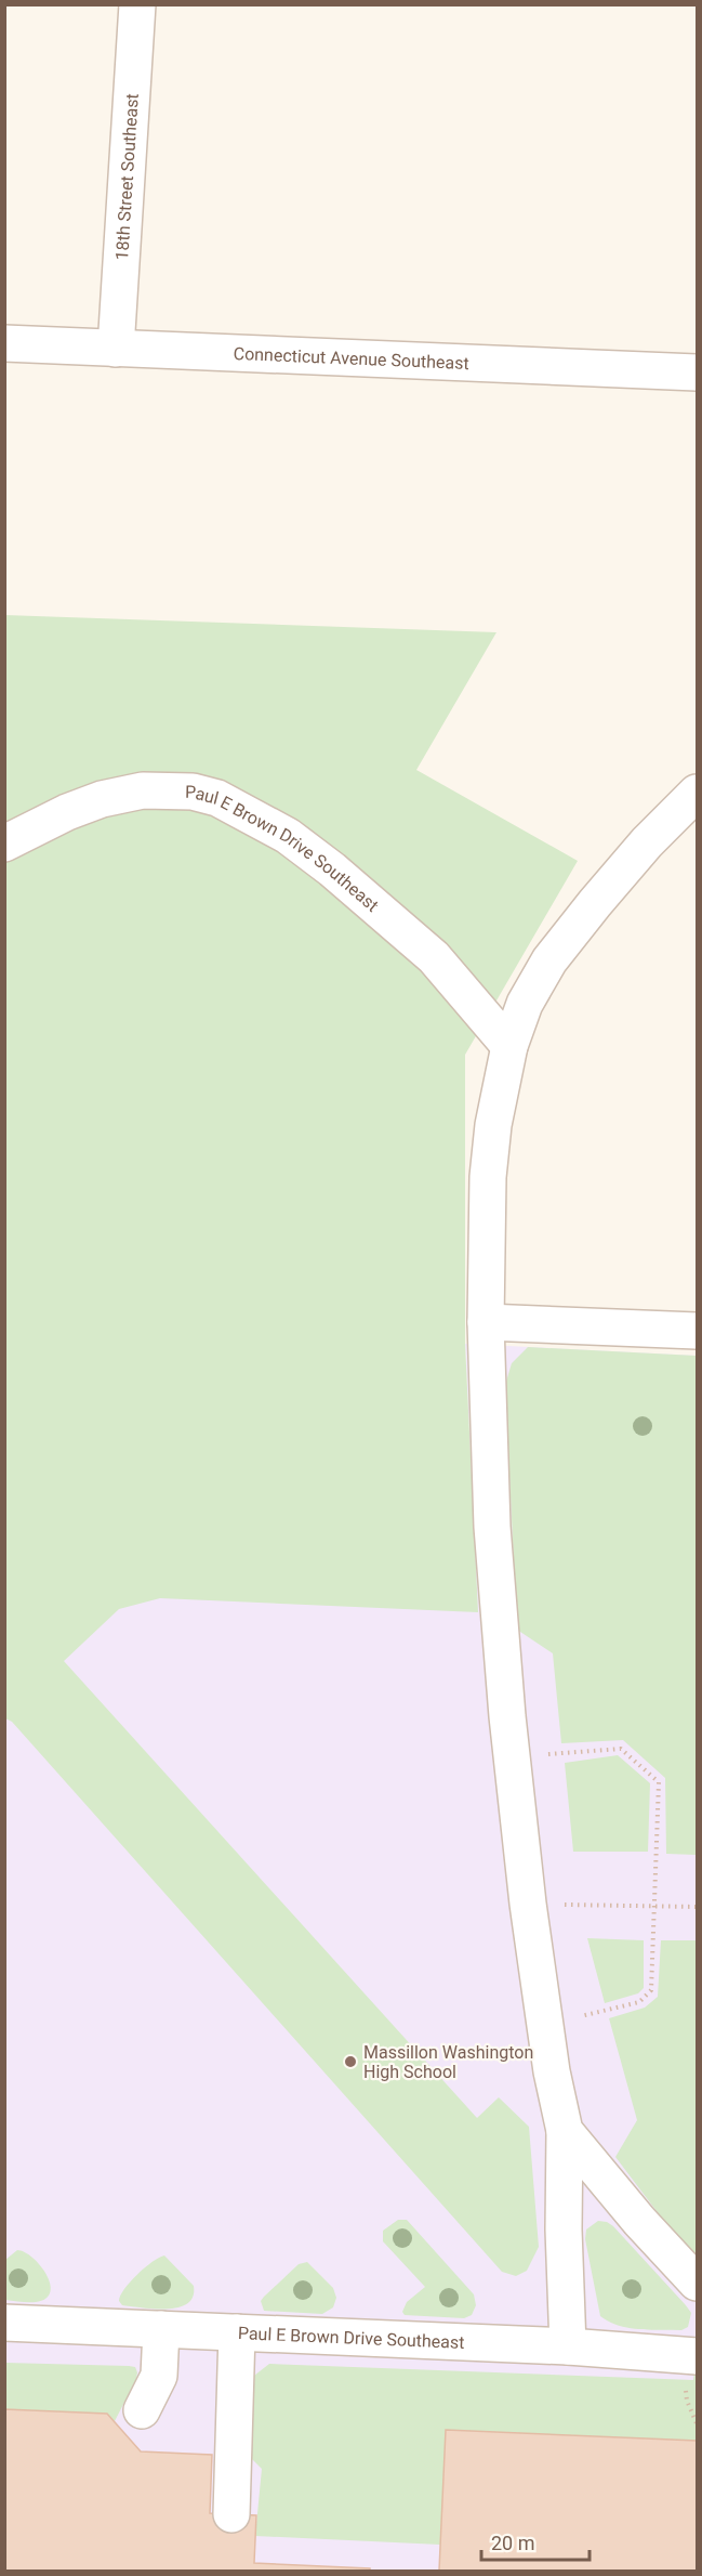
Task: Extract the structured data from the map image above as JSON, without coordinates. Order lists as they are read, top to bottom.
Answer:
{
  "streets": {
    "street": ["18th Street Southeast", "Connecticut Avenue Southeast", "Paul E Brown Drive Southeast"]
  },
  "crossings": [
    ["18th Street Southeast", "Connecticut Avenue Southeast"]
  ],
  "places": ["Massillon Washington High School"],
  "scale_bar": "20 m"
}
